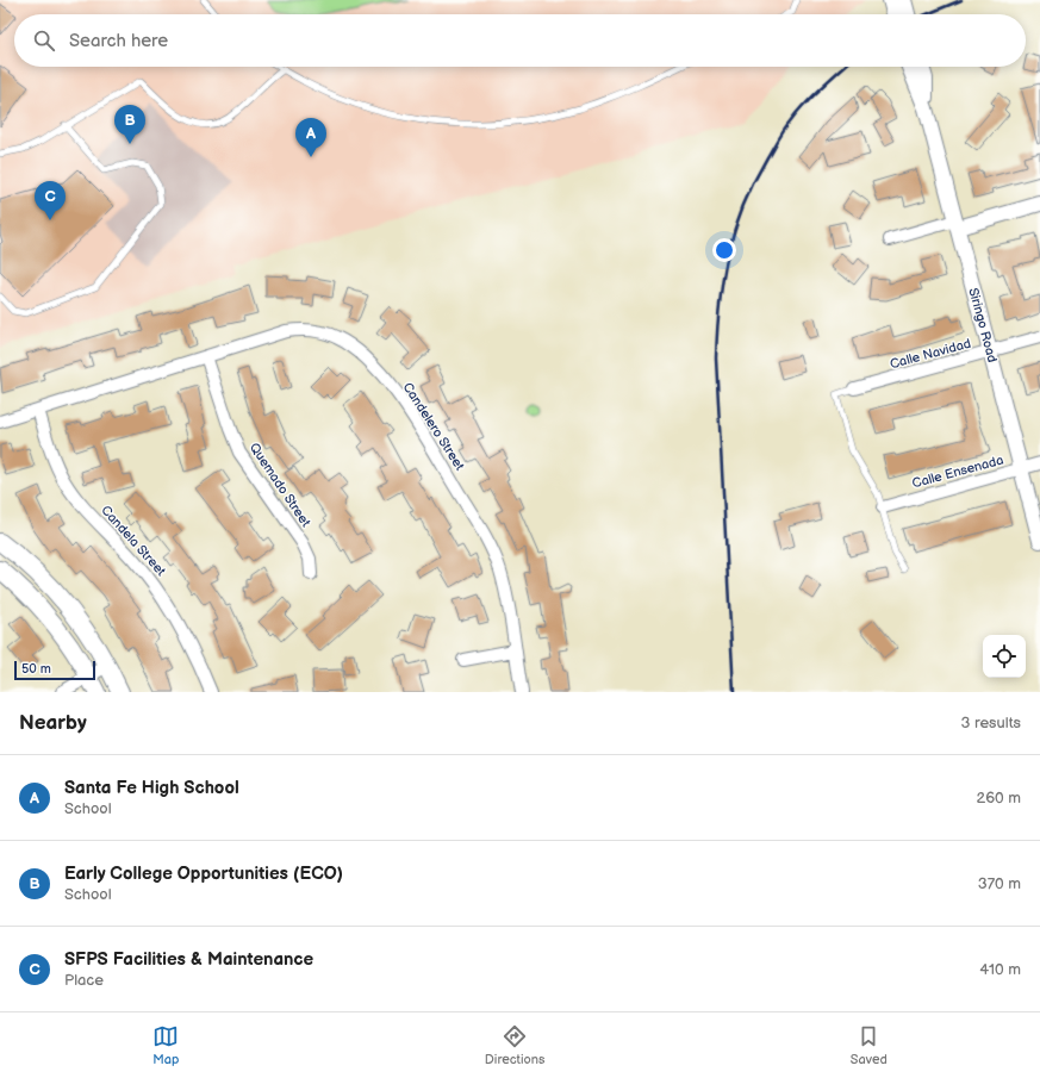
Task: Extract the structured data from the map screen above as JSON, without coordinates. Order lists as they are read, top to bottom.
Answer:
{
  "streets": {
    "street": [
      "Siringo Road",
      "Calle Navidad",
      "Candelero Street",
      "Calle Ensenada",
      "Quemado Street",
      "Candela Street"
    ]
  },
  "crossings": [
    ["Siringo Road", "Calle Navidad"],
    ["Siringo Road", "Calle Ensenada"],
    ["Candelero Street", "Quemado Street"],
    ["Candelero Street", "Candela Street"]
  ],
  "scale_bar": "50 m",
  "page": {
    "search": "Search here",
    "pins": ["B", "A", "C"],
    "scale": "50 m",
    "heading": ["Nearby", "3 results"],
    "list": [
      {
        "mark": "A",
        "name": "Santa Fe High School",
        "note": "School",
        "value": "260 m"
      },
      {
        "mark": "B",
        "name": "Early College Opportunities (ECO)",
        "note": "School",
        "value": "370 m"
      },
      {
        "mark": "C",
        "name": "SFPS Facilities & Maintenance",
        "note": "Place",
        "value": "410 m"
      }
    ],
    "nav": ["Map", "Directions", "Saved"]
  }
}
